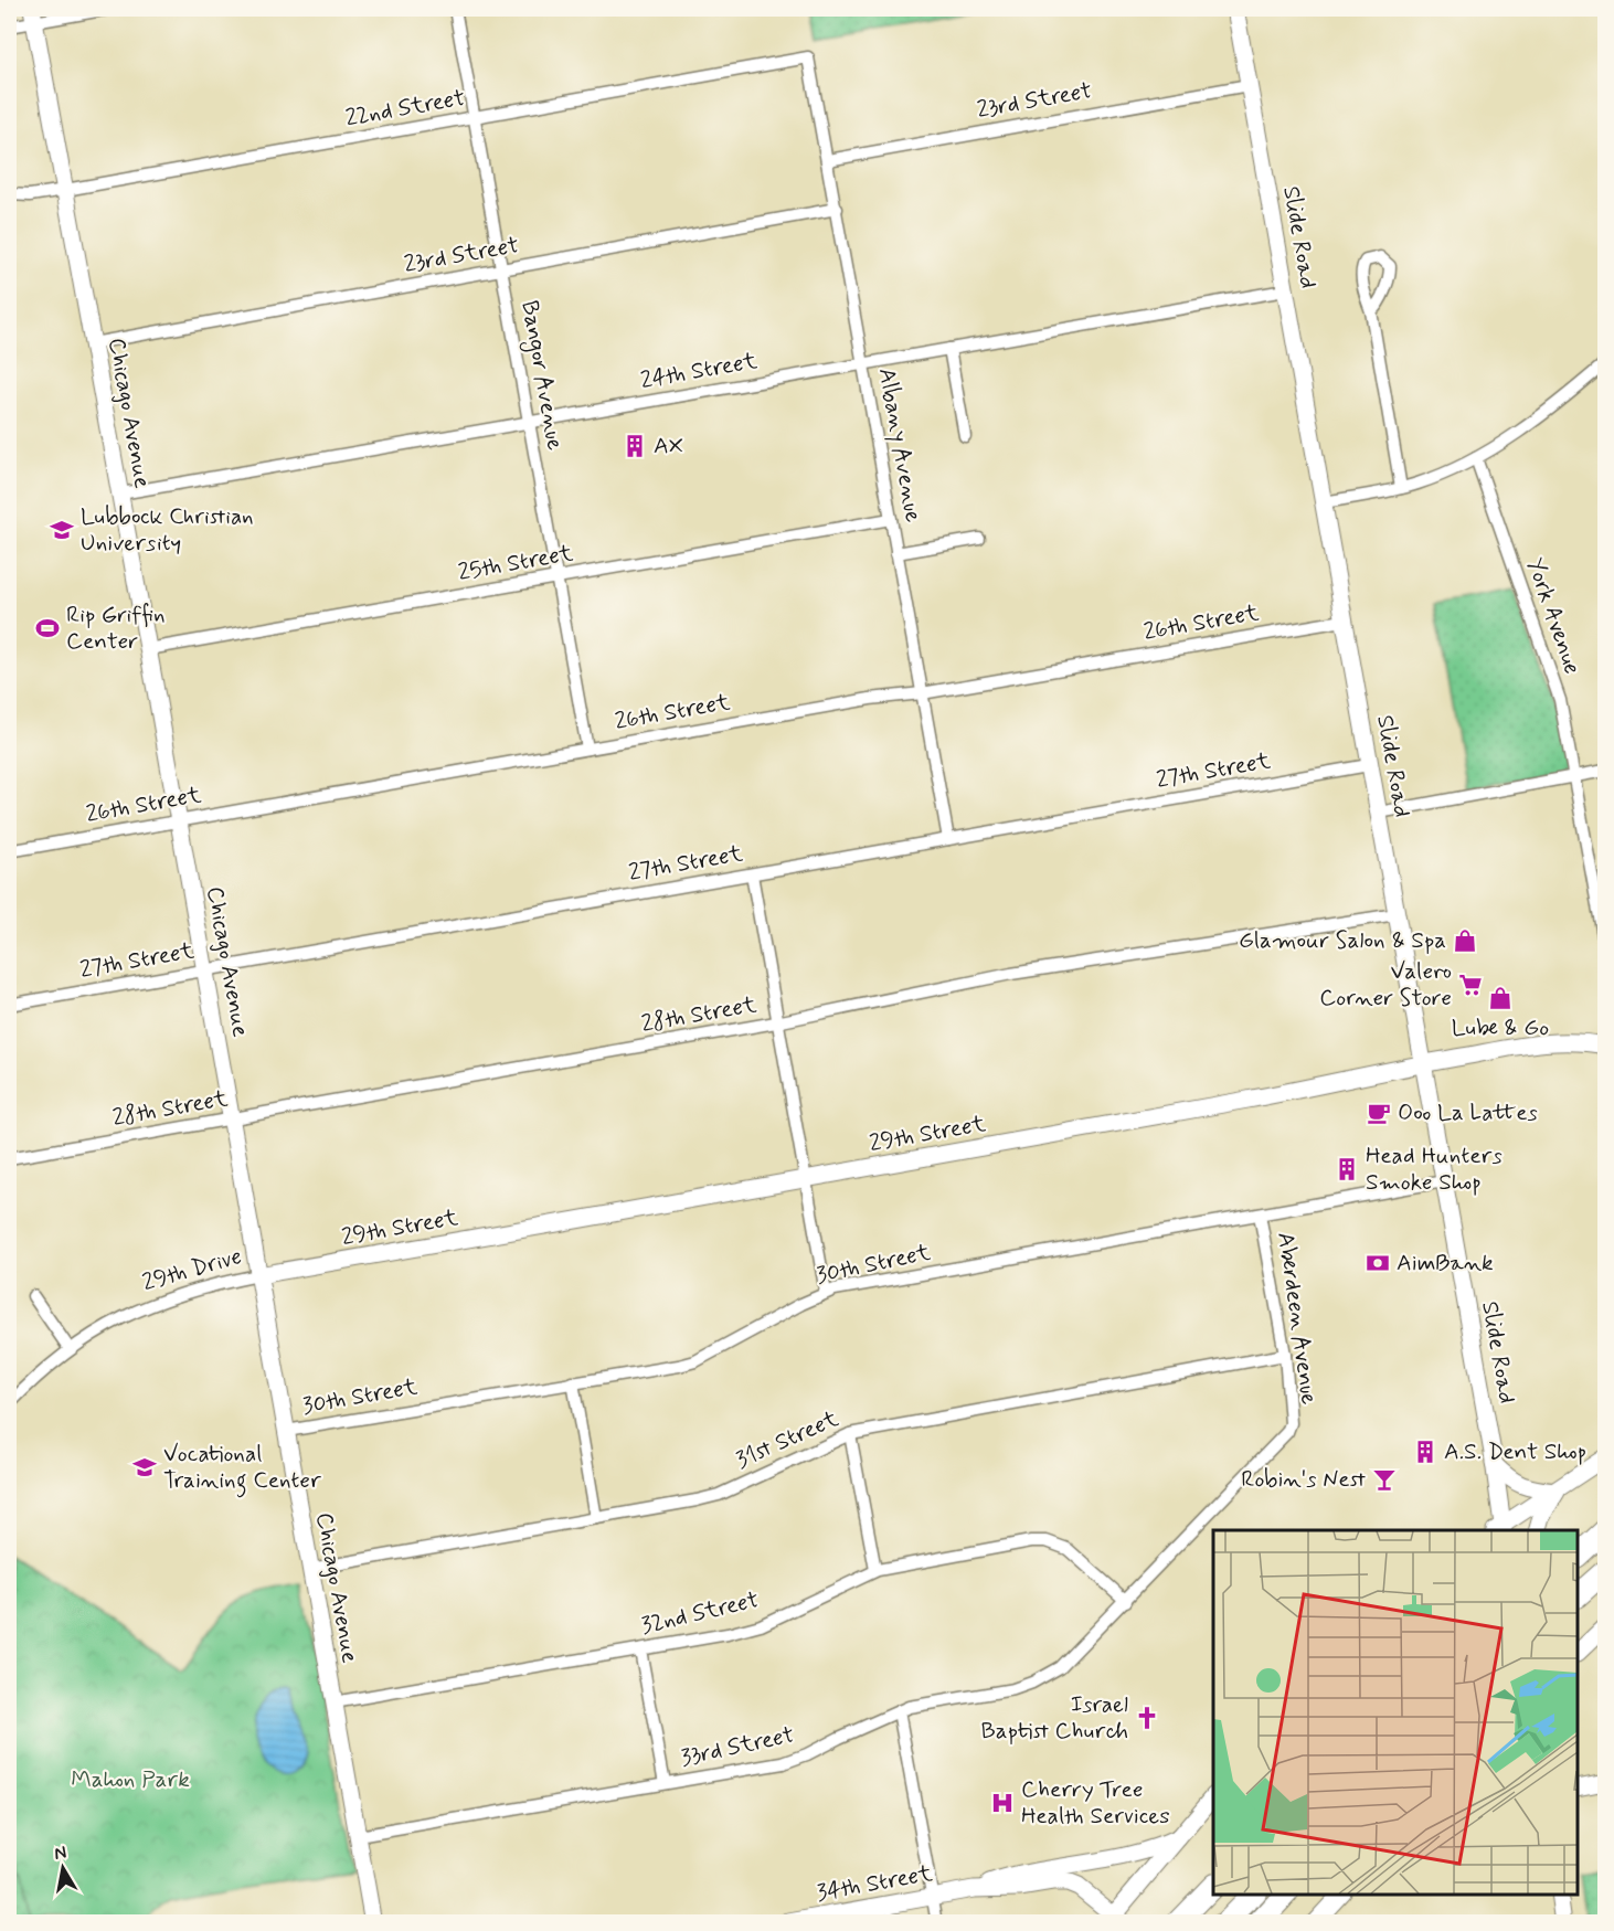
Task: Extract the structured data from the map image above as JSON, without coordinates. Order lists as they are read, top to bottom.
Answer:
{
  "streets": {
    "street": [
      "23rd Street",
      "22nd Street",
      "Slide Road",
      "24th Street",
      "Bangor Avenue",
      "Chicago Avenue",
      "Albany Avenue",
      "25th Street",
      "York Avenue",
      "26th Street",
      "27th Street",
      "28th Street",
      "29th Street",
      "30th Street",
      "29th Drive",
      "Aberdeen Avenue",
      "31st Street",
      "32nd Street",
      "33rd Street",
      "34th Street"
    ]
  },
  "crossings": [
    ["23rd Street", "Slide Road"],
    ["23rd Street", "Bangor Avenue"],
    ["23rd Street", "Chicago Avenue"],
    ["23rd Street", "Albany Avenue"],
    ["22nd Street", "Bangor Avenue"],
    ["22nd Street", "Chicago Avenue"],
    ["22nd Street", "Albany Avenue"],
    ["Slide Road", "24th Street"],
    ["Slide Road", "26th Street"],
    ["Slide Road", "27th Street"],
    ["Slide Road", "28th Street"],
    ["Slide Road", "29th Street"],
    ["Slide Road", "30th Street"],
    ["24th Street", "Bangor Avenue"],
    ["24th Street", "Chicago Avenue"],
    ["24th Street", "Albany Avenue"],
    ["Bangor Avenue", "25th Street"],
    ["Bangor Avenue", "26th Street"],
    ["Chicago Avenue", "25th Street"],
    ["Chicago Avenue", "26th Street"],
    ["Chicago Avenue", "27th Street"],
    ["Chicago Avenue", "28th Street"],
    ["Chicago Avenue", "29th Street"],
    ["Chicago Avenue", "30th Street"],
    ["Chicago Avenue", "29th Drive"],
    ["Chicago Avenue", "31st Street"],
    ["Chicago Avenue", "32nd Street"],
    ["Chicago Avenue", "33rd Street"],
    ["Albany Avenue", "25th Street"],
    ["Albany Avenue", "26th Street"],
    ["Albany Avenue", "27th Street"],
    ["29th Street", "29th Drive"],
    ["30th Street", "Aberdeen Avenue"],
    ["Aberdeen Avenue", "31st Street"],
    ["Aberdeen Avenue", "32nd Street"],
    ["Aberdeen Avenue", "33rd Street"],
    ["32nd Street", "33rd Street"]
  ],
  "parks": ["Mahon Park"],
  "places": {
    "building": ["AX", "Head Hunters Smoke Shop", "A.S. Dent Shop"],
    "school or university": ["Lubbock Christian University", "Vocational Training Center"],
    "sports": ["Rip Griffin Center"],
    "shop": ["Glamour Salon & Spa", "Lube & Go"],
    "supermarket": ["Valero Corner Store"],
    "cafe": ["Ooo La Lattes"],
    "bank": ["AimBank"],
    "bar": ["Robin's Nest"],
    "church": ["Israel Baptist Church"],
    "hospital": ["Cherry Tree Health Services"]
  },
  "north": "top"
}
